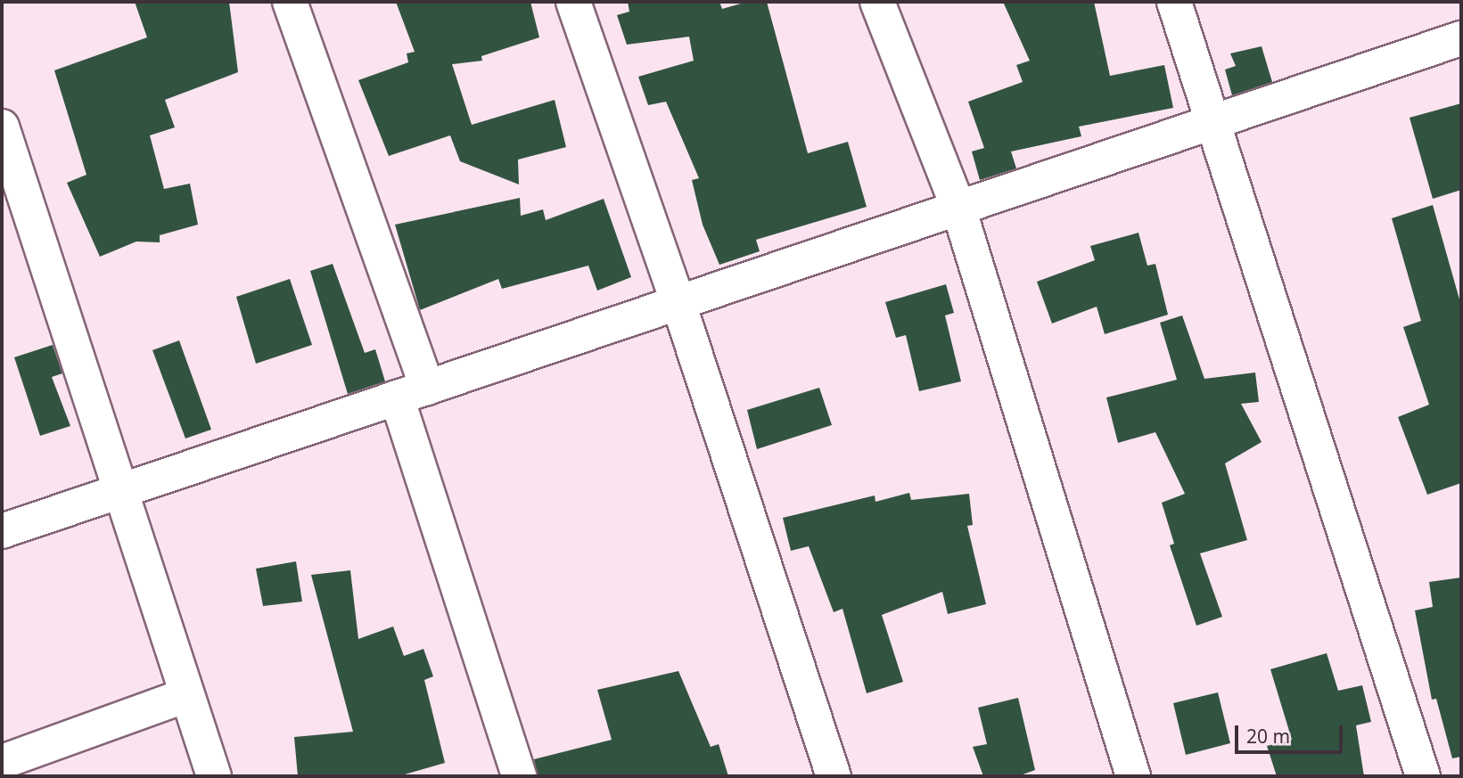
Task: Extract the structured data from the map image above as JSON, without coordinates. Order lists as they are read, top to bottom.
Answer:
{
  "scale_bar": "20 m"
}
